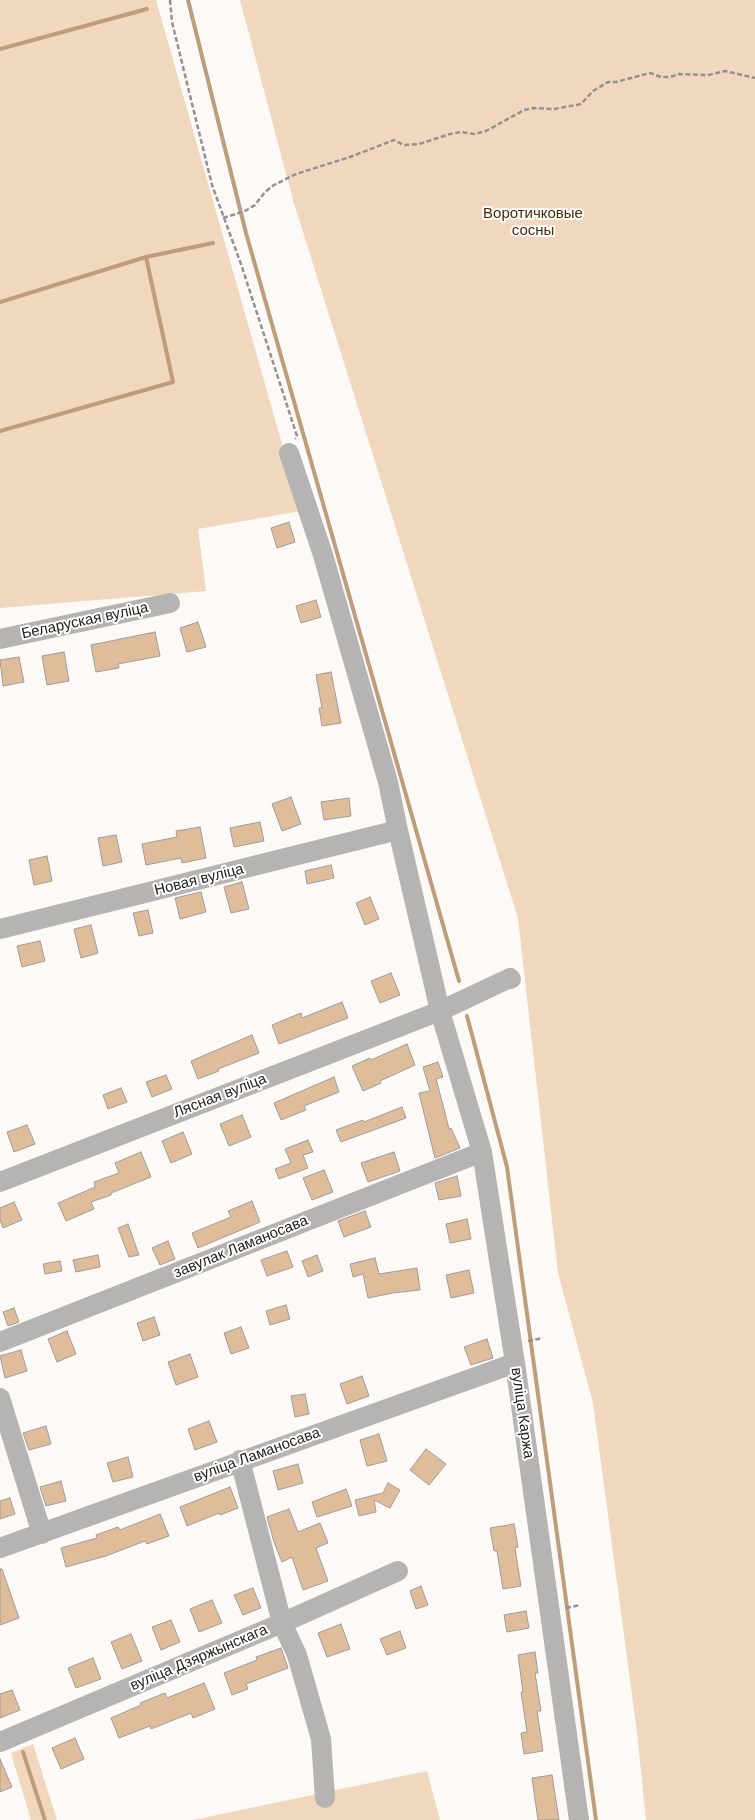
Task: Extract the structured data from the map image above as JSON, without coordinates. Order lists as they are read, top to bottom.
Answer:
{
  "streets": {
    "street": [
      "Беларуская вуліца",
      "Новая вуліца",
      "Лясная вуліца",
      "завулак Ламаносава",
      "вуліца Каржа",
      "вуліца Ламаносава",
      "вуліца Дзяржынскага"
    ]
  },
  "crossings": [
    ["Лясная вуліца", "вуліца Каржа"],
    ["завулак Ламаносава", "вуліца Каржа"],
    ["вуліца Каржа", "вуліца Ламаносава"]
  ],
  "parks": ["Воротичковые сосны"]
}
